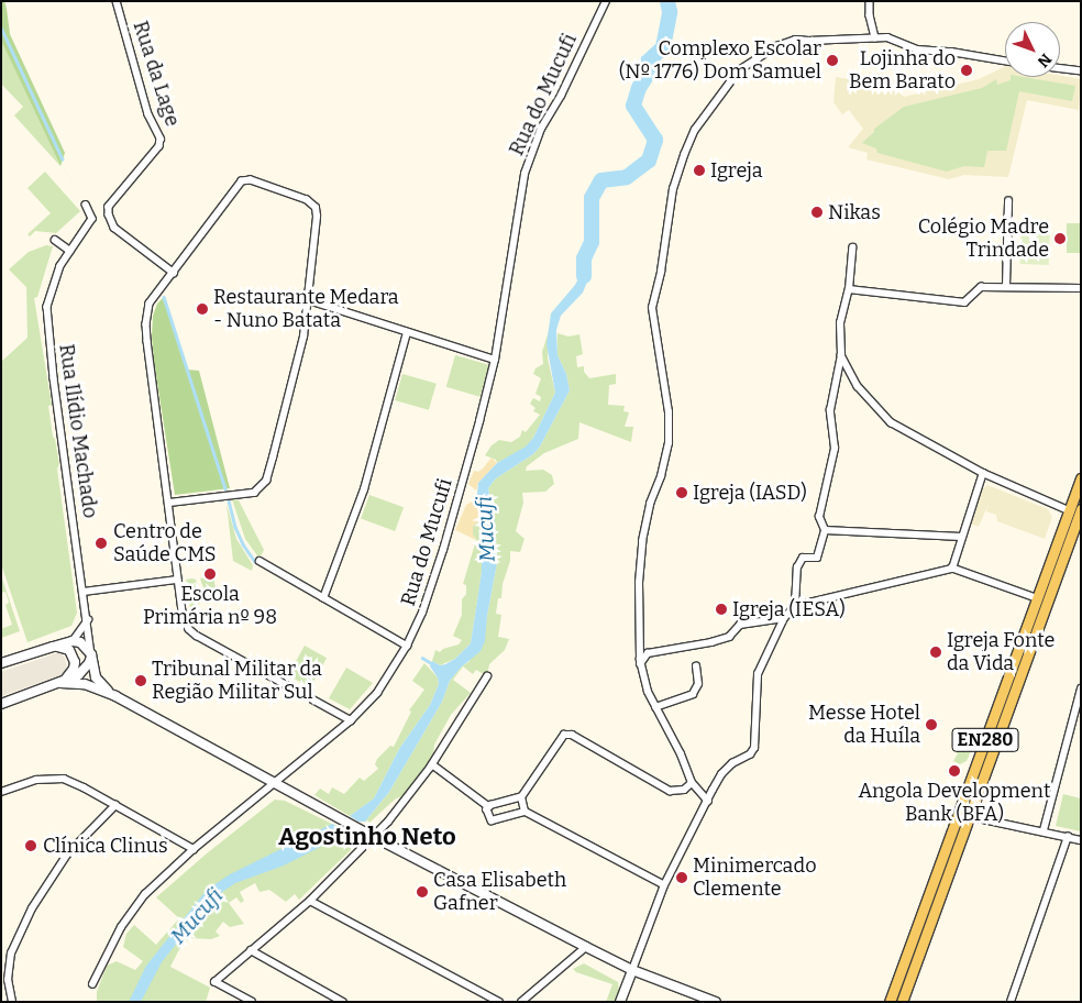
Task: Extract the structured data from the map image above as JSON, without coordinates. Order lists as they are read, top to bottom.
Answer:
{
  "streets": {
    "main road": ["EN280"],
    "street": ["Rua da Lage", "Rua do Mucufi", "Rua Ilídio Machado"]
  },
  "districts": ["Agostinho Neto"],
  "water": ["Mucufi"],
  "places": [
    "Complexo Escolar (Nº 1776) Dom Samuel",
    "Lojinha do Bem Barato",
    "Igreja",
    "Nikas",
    "Colégio Madre Trindade",
    "Restaurante Medara - Nuno Batata",
    "Igreja (IASD)",
    "Centro de Saúde CMS",
    "Escola Primária nº 98",
    "Igreja (IESA)",
    "Igreja Fonte da Vida",
    "Tribunal Militar da Região Militar Sul",
    "Messe Hotel da Huíla",
    "Angola Development Bank (BFA)",
    "Clínica Clinus",
    "Minimercado Clemente",
    "Casa Elisabeth Gafner"
  ],
  "north": "bottom right"
}
